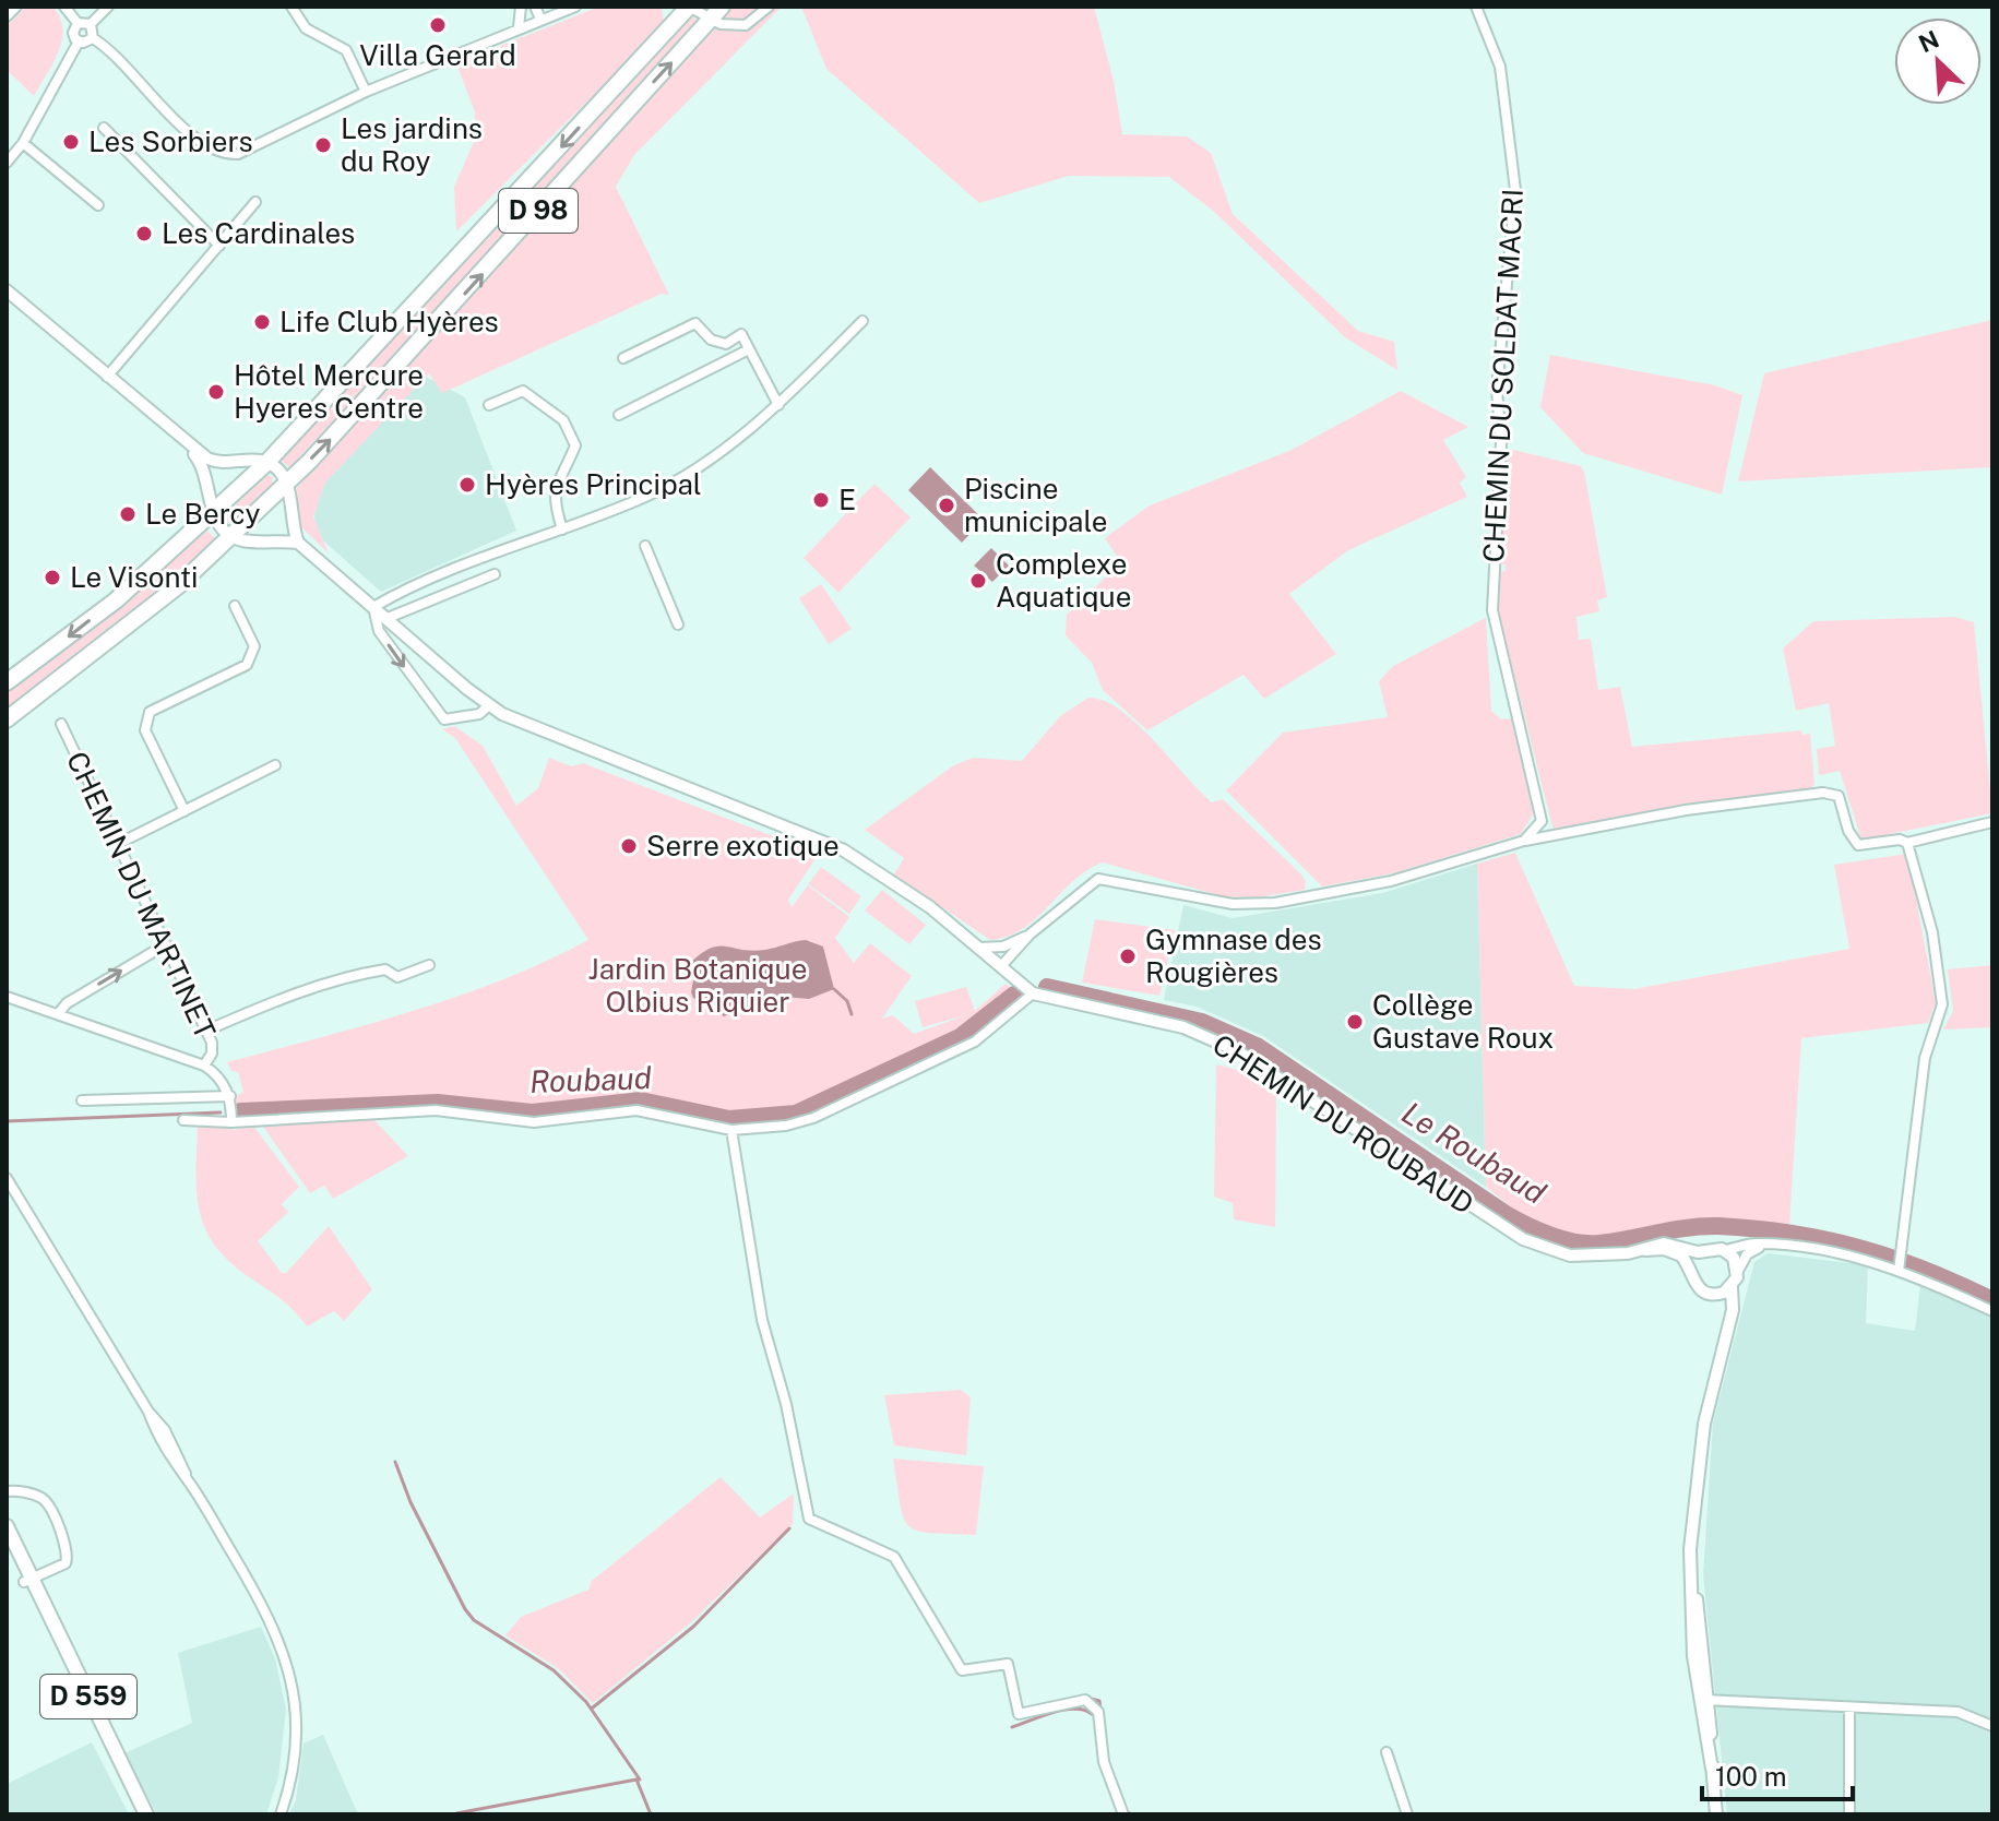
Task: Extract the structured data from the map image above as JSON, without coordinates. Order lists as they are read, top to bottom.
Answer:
{
  "streets": {
    "highway": ["D 98"],
    "main road": ["D 559"],
    "street": ["CHEMIN DU SOLDAT MACRI", "CHEMIN DU MARTINET", "CHEMIN DU ROUBAUD"]
  },
  "water": ["Roubaud", "Le Roubaud"],
  "parks": ["Jardin Botanique Olbius Riquier"],
  "places": [
    "Villa Gerard",
    "Les Sorbiers",
    "Les jardins du Roy",
    "Les Cardinales",
    "Life Club Hyères",
    "Hôtel Mercure Hyeres Centre",
    "Hyères Principal",
    "E",
    "Piscine municipale",
    "Le Bercy",
    "Le Visonti",
    "Complexe Aquatique",
    "Serre exotique",
    "Gymnase des Rougières",
    "Collège Gustave Roux"
  ],
  "scale_bar": "100 m",
  "north": "top left"
}
